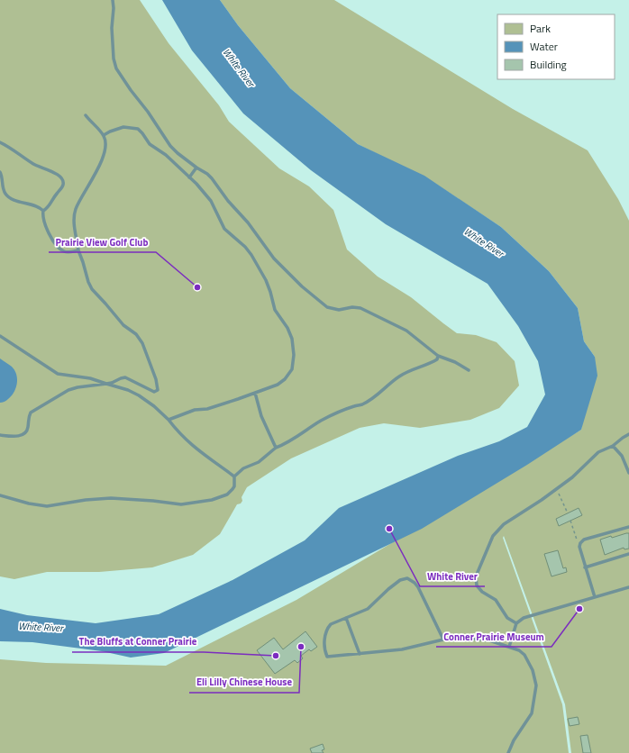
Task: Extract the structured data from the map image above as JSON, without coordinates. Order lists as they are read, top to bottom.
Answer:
{
  "water": ["White River"],
  "places": [
    "Prairie View Golf Club",
    "White River",
    "Conner Prairie Museum",
    "Eli Lilly Chinese House",
    "The Bluffs at Conner Prairie"
  ],
  "legend": ["Park", "Water", "Building"]
}
